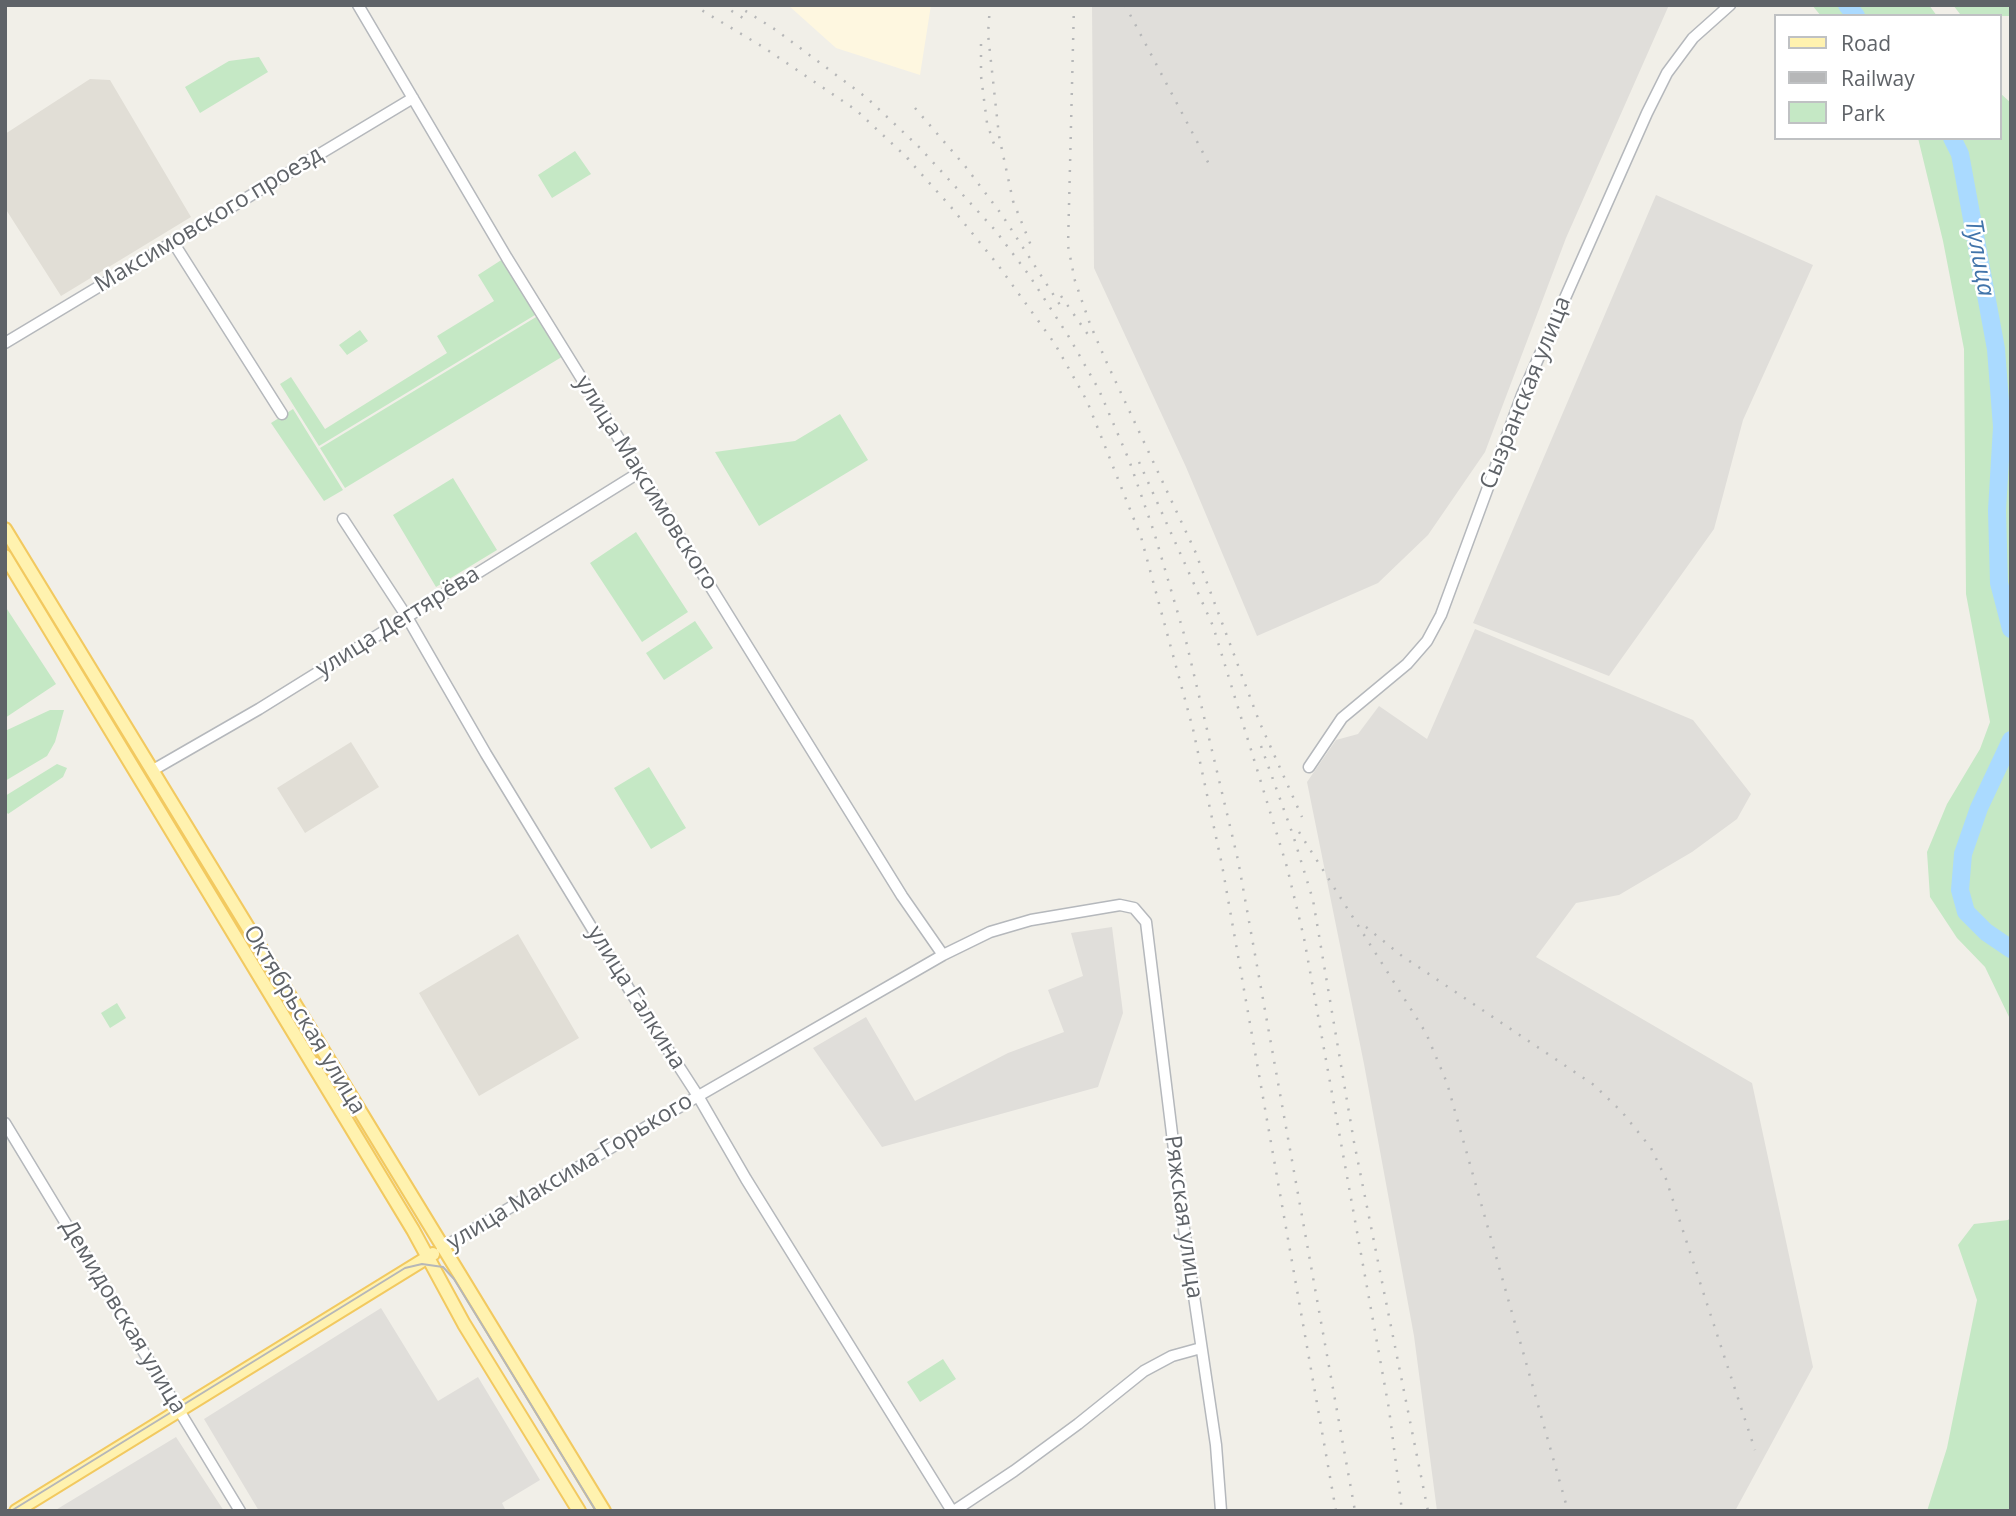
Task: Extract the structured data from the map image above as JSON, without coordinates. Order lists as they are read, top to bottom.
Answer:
{
  "streets": {
    "main road": ["Октябрьская улица", "улица Максима Горького"],
    "street": [
      "Максимовского проезд",
      "Сызранская улица",
      "улица Максимовского",
      "улица Дегтярёва",
      "улица Галкина",
      "Ряжская улица",
      "Демидовская улица"
    ]
  },
  "crossings": [
    ["Максимовского проезд", "улица Максимовского"],
    ["улица Максимовского", "улица Дегтярёва"],
    ["улица Максимовского", "улица Максима Горького"],
    ["улица Дегтярёва", "улица Галкина"],
    ["улица Дегтярёва", "Октябрьская улица"],
    ["улица Галкина", "улица Максима Горького"],
    ["Октябрьская улица", "улица Максима Горького"],
    ["улица Максима Горького", "Ряжская улица"],
    ["улица Максима Горького", "Демидовская улица"]
  ],
  "water": ["Тулица"],
  "legend": ["Road", "Railway", "Park"]
}
